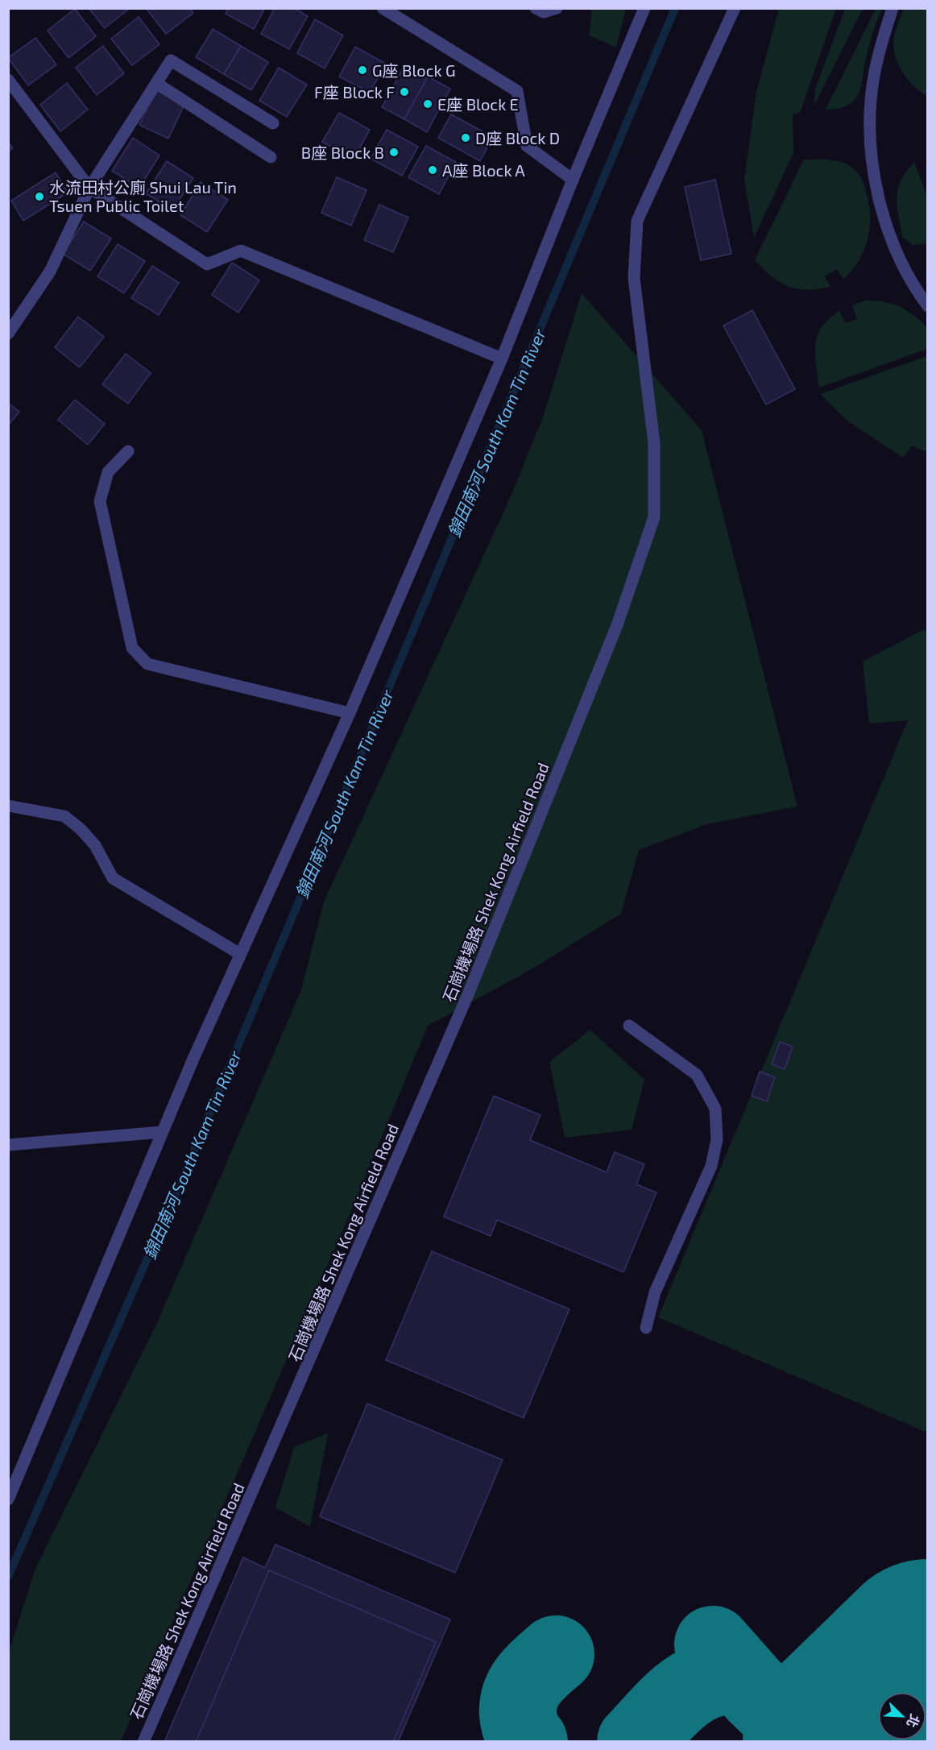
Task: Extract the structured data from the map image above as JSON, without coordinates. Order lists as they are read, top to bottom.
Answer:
{
  "streets": {
    "street": ["石崗機場路 Shek Kong Airfield Road"]
  },
  "water": ["錦田南河 South Kam Tin River"],
  "places": [
    "G座 Block G",
    "F座 Block F",
    "E座 Block E",
    "D座 Block D",
    "B座 Block B",
    "A座 Block A",
    "水流田村公廁 Shui Lau Tin Tsuen Public Toilet"
  ],
  "north": "bottom right"
}
